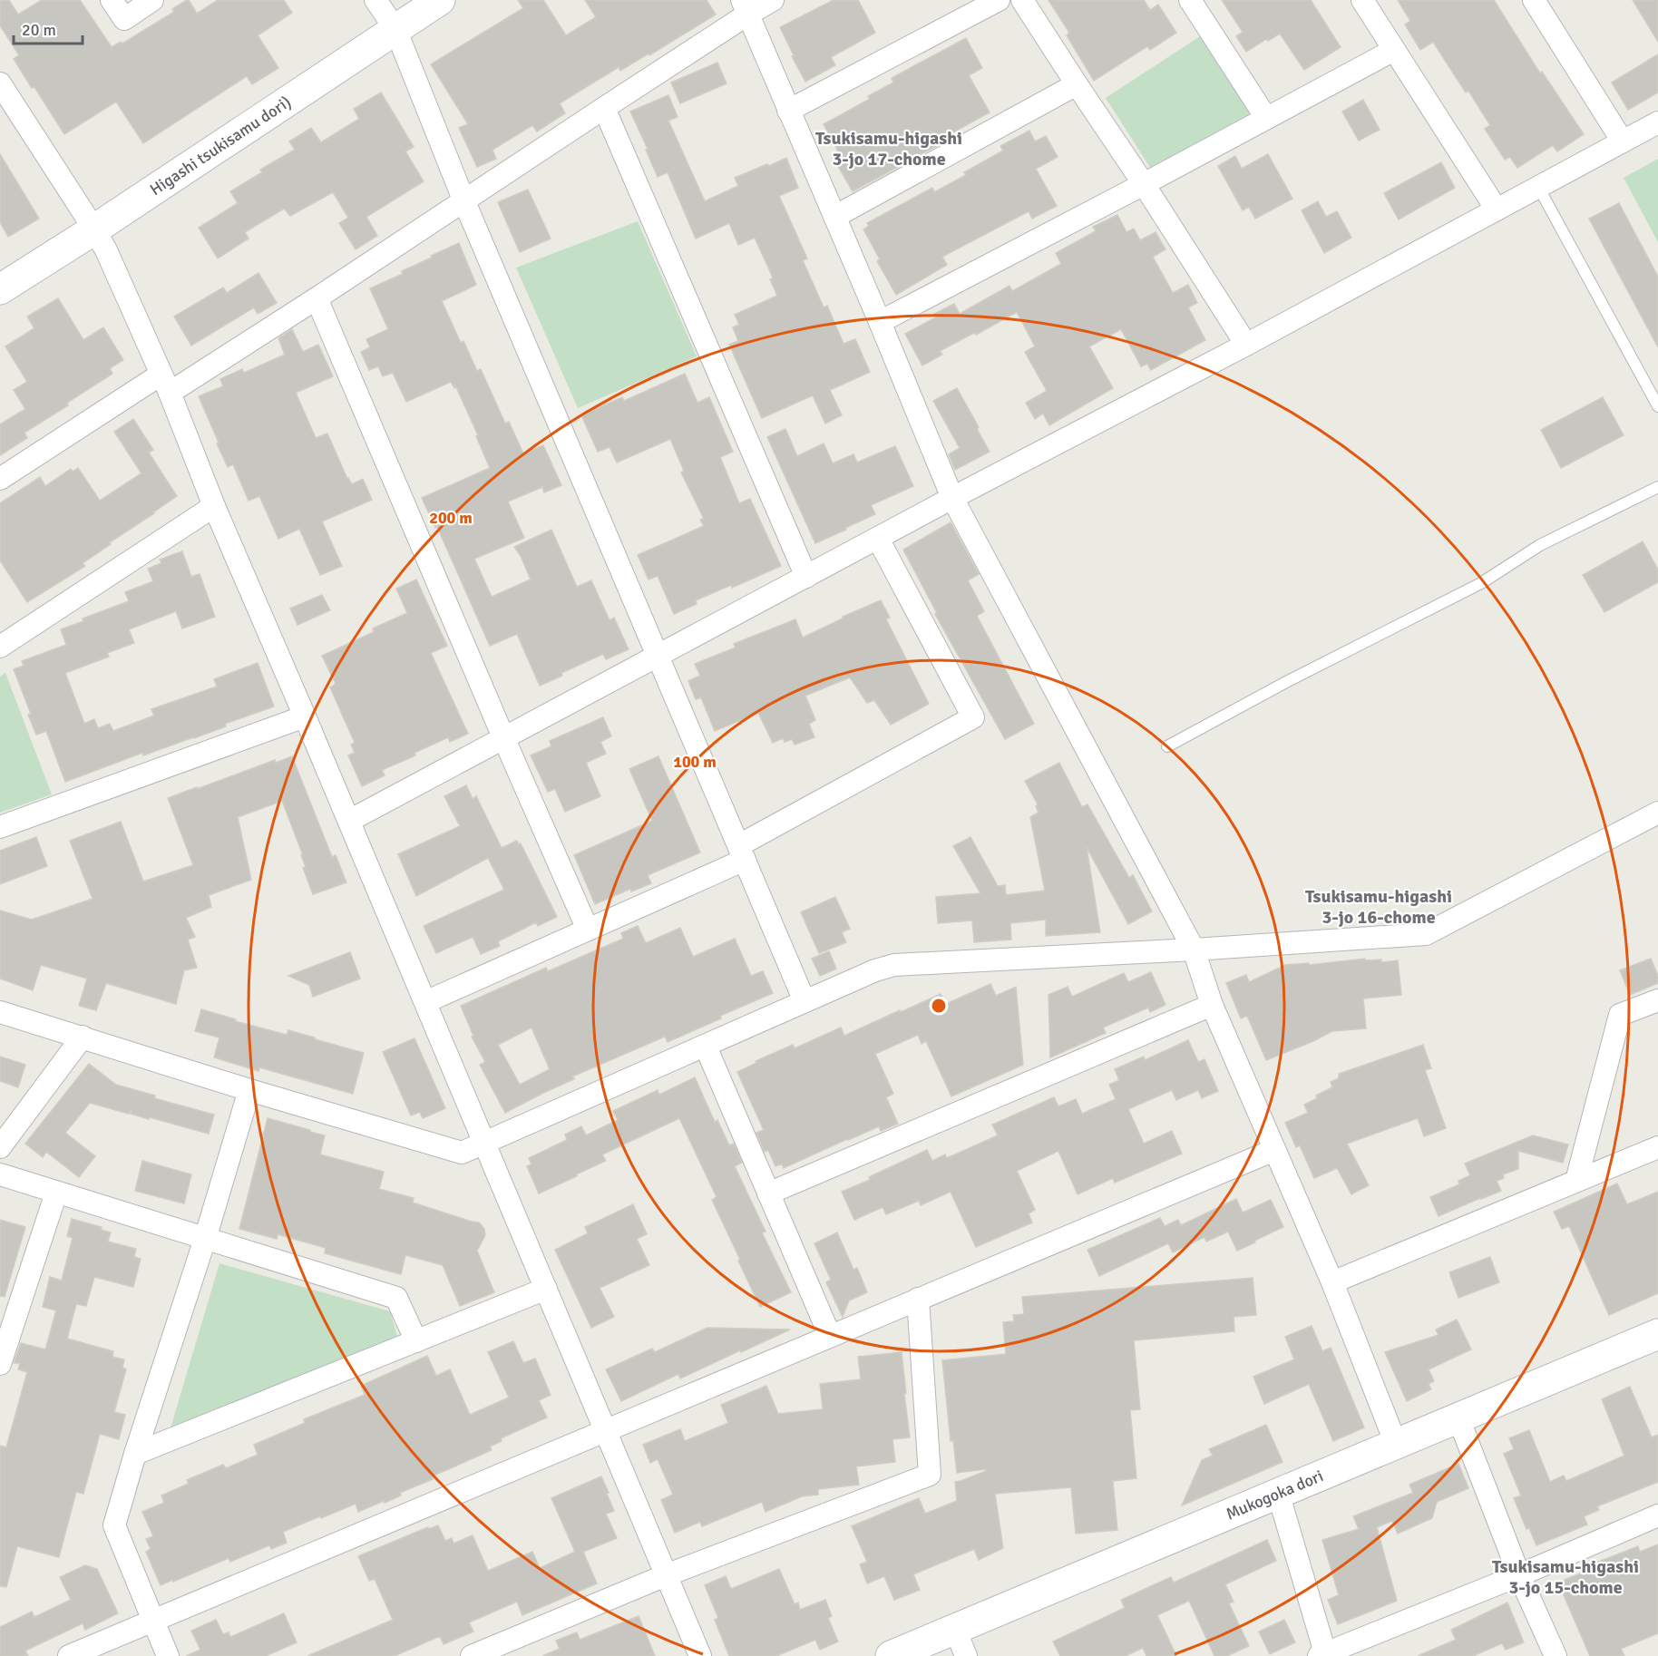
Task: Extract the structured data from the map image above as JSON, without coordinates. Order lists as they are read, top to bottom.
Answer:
{
  "streets": {
    "street": ["Higashi tsukisamu dori)", "Mukogoka dori"]
  },
  "districts": ["Tsukisamu-higashi 3-jo 17-chome", "Tsukisamu-higashi 3-jo 16-chome", "Tsukisamu-higashi 3-jo 15-chome"],
  "scale_bar": "20 m",
  "rings": ["200 m", "100 m"]
}
